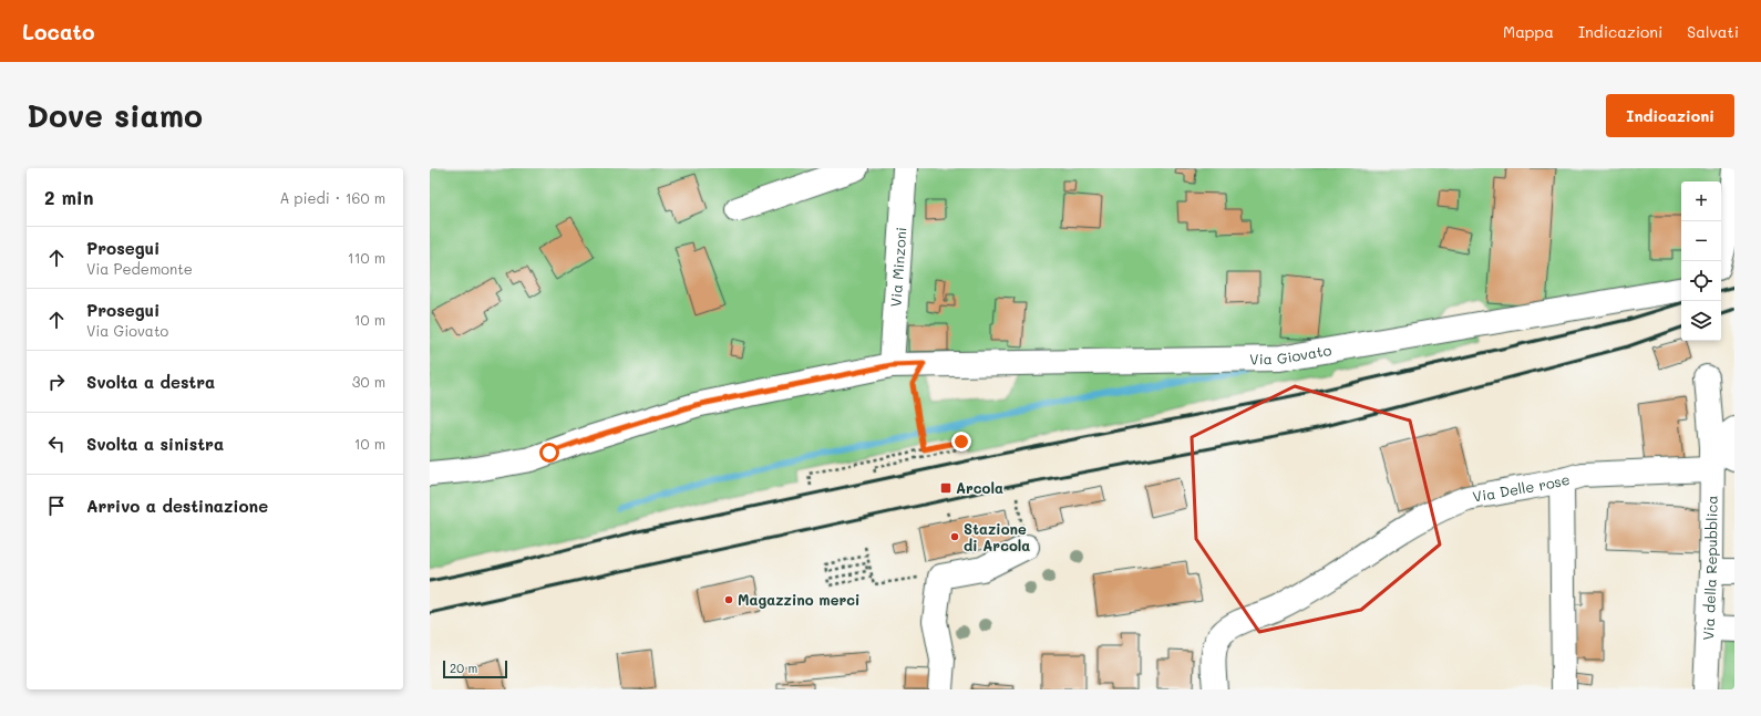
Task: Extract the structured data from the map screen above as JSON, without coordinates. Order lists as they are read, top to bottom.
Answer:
{
  "streets": {
    "street": [
      "Via Minzoni",
      "Via Giovato",
      "Via Delle rose",
      "Via della Repubblica"
    ]
  },
  "crossings": [
    ["Via Minzoni", "Via Giovato"],
    ["Via Delle rose", "Via della Repubblica"]
  ],
  "places": {
    "transit": ["Arcola"],
    "other": ["Stazione di Arcola", "Magazzino merci"]
  },
  "scale_bar": "20 m",
  "page": {
    "header": "Locato",
    "nav": ["Mappa", "Indicazioni", "Salvati"],
    "buttons": "Indicazioni",
    "title": "Dove siamo",
    "heading": ["2 min", "A piedi · 160 m"],
    "map_buttons": ["+", "−"],
    "list": [
      ["Prosegui", "Via Pedemonte", "110 m"],
      ["Prosegui", "Via Giovato", "10 m"],
      ["Svolta a destra", "30 m"],
      ["Svolta a sinistra", "10 m"],
      "Arrivo a destinazione"
    ],
    "scale": "20 m"
  }
}
